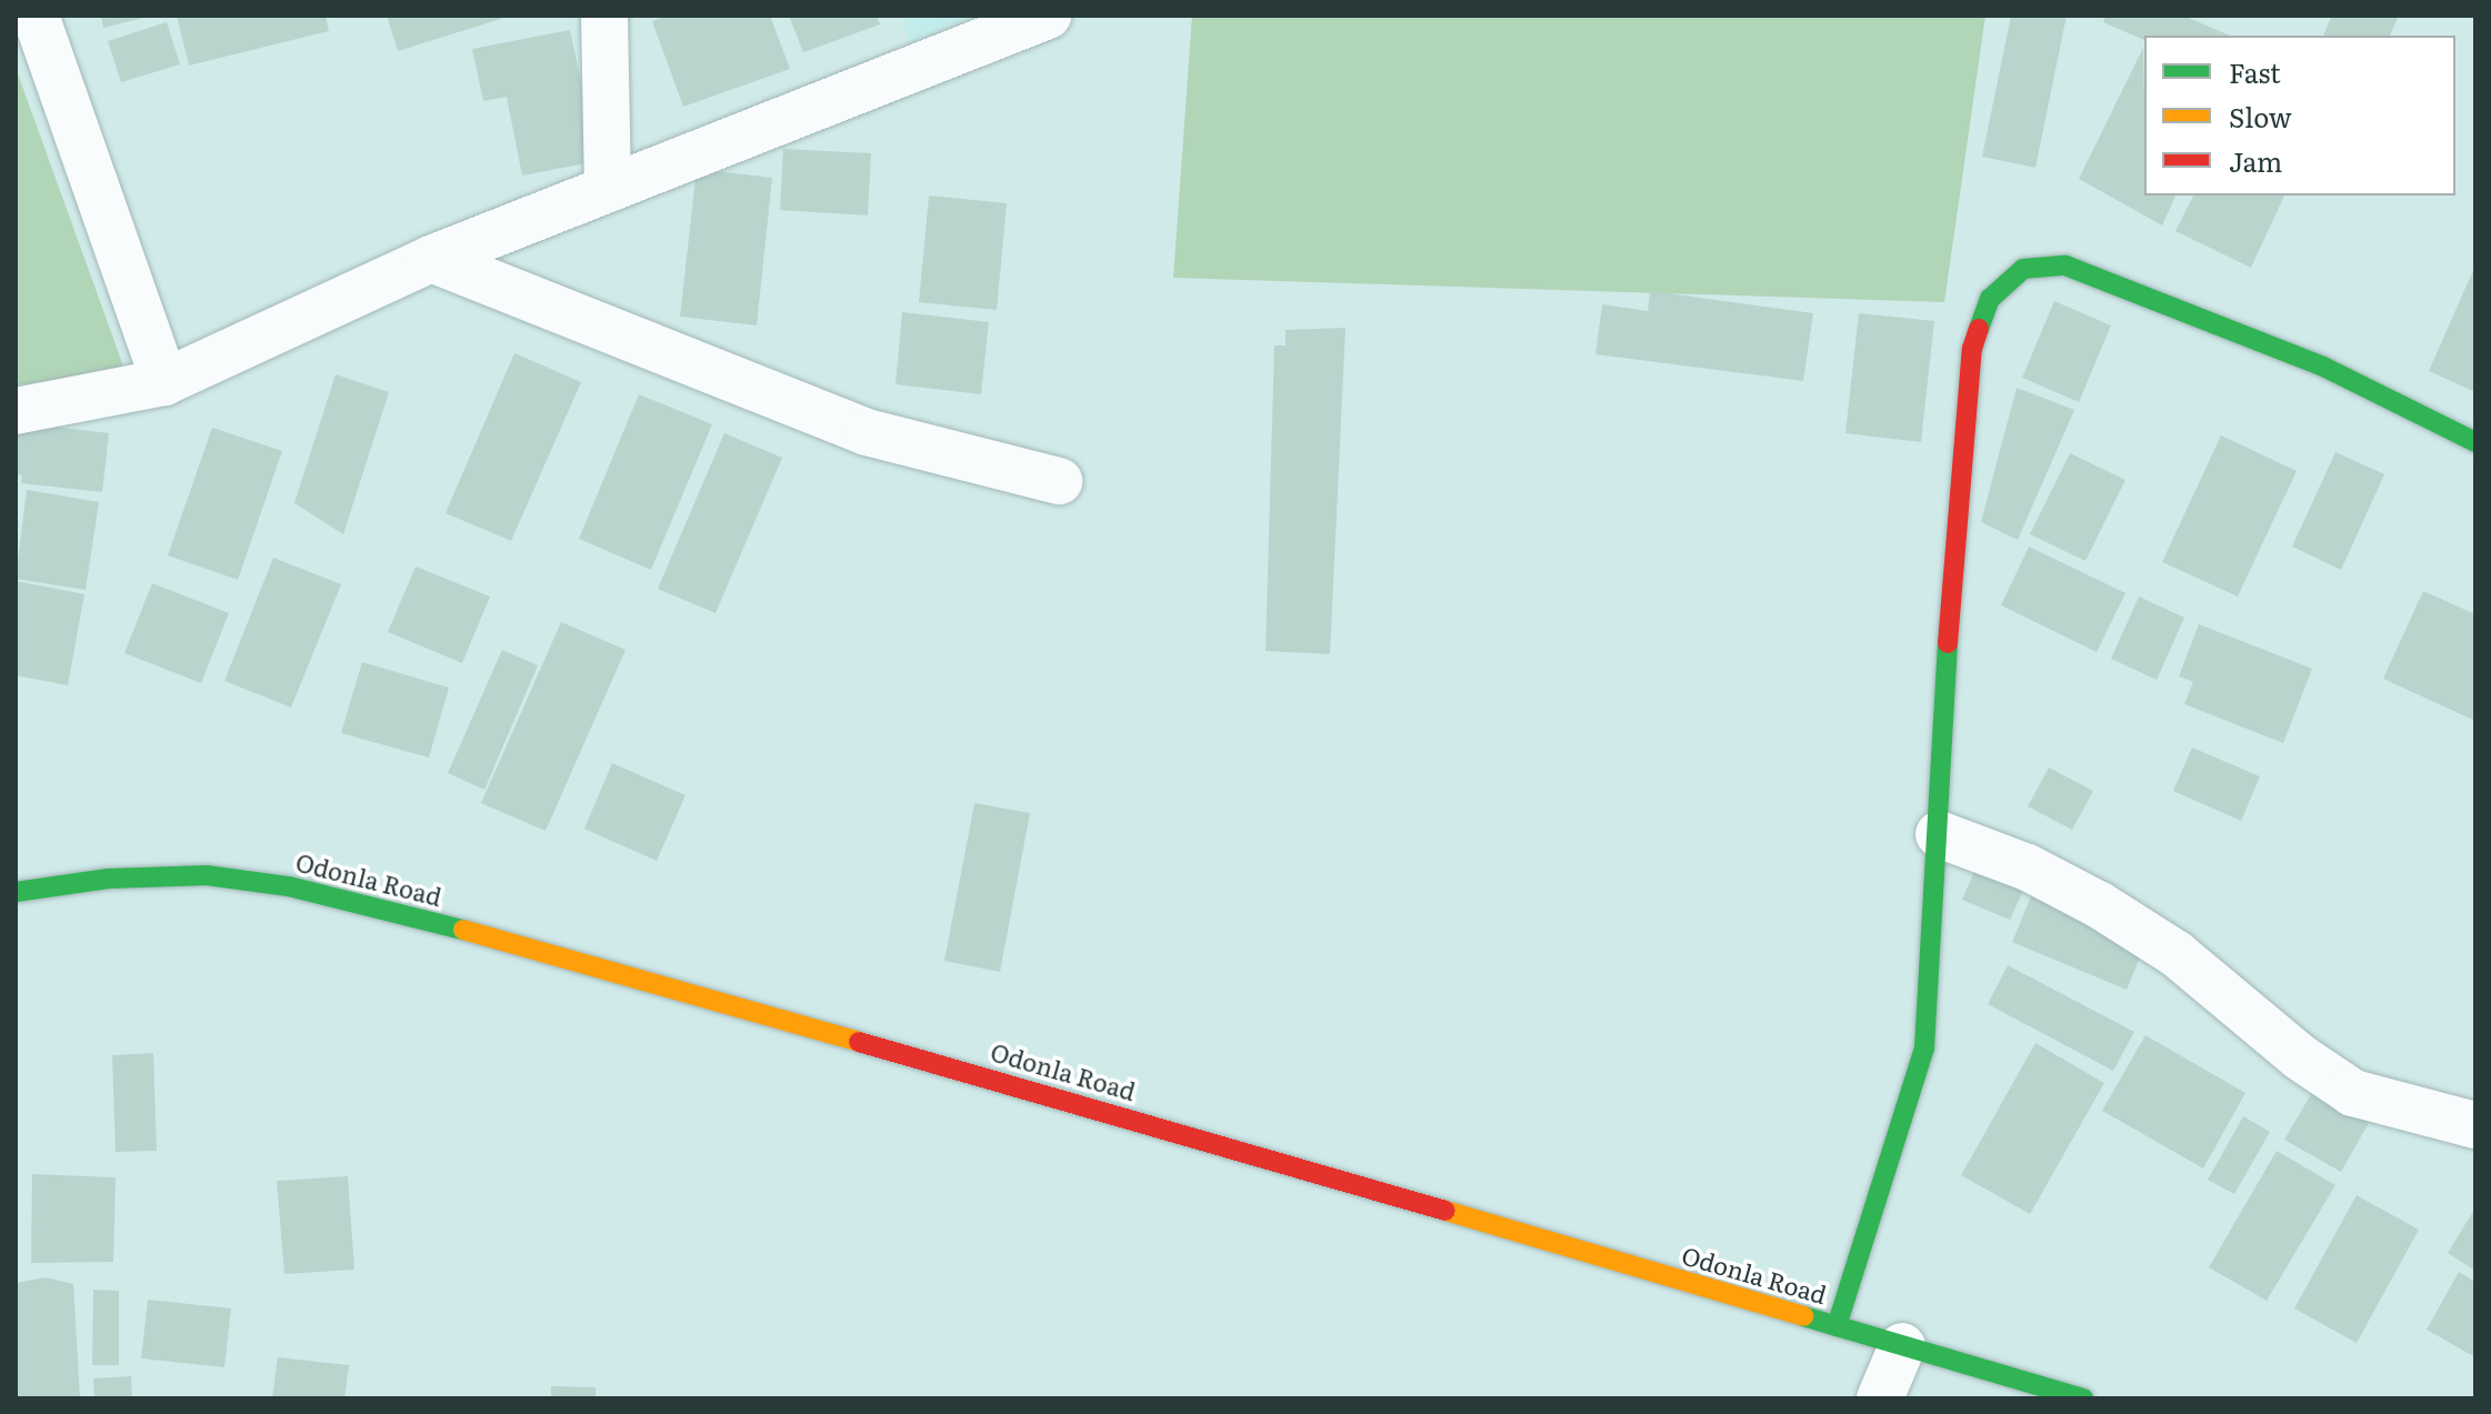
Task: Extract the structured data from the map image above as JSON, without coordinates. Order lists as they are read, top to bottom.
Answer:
{
  "streets": {
    "street": ["Odonla Road"]
  },
  "legend": ["Fast", "Slow", "Jam"]
}
